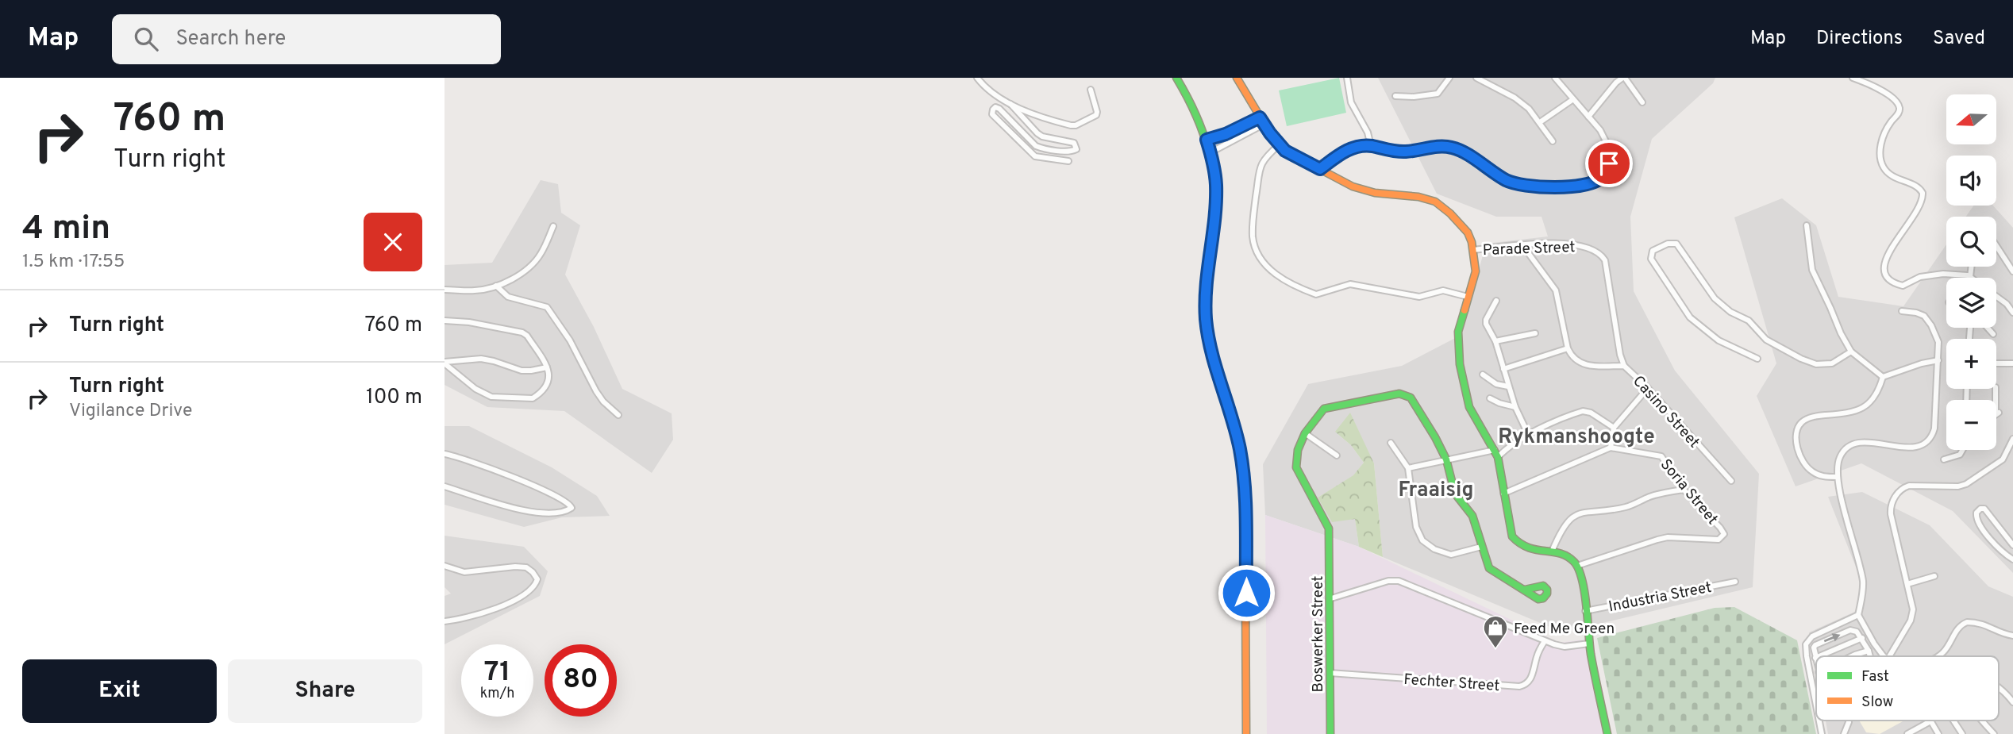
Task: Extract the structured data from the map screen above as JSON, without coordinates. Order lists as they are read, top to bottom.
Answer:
{
  "streets": {
    "main road": ["Boswerker Street"],
    "street": [
      "Parade Street",
      "Casino Street",
      "Soria Street",
      "Industria Street",
      "Fechter Street"
    ]
  },
  "crossings": [
    ["Parade Street", "Casino Street"],
    ["Boswerker Street", "Fechter Street"]
  ],
  "districts": ["Rykmanshoogte", "Fraaisig"],
  "places": {
    "shop": ["Feed Me Green"]
  },
  "legend": ["Fast", "Slow"],
  "north": "left",
  "page": {
    "header": "Map",
    "search": "Search here",
    "nav": ["Map", "Directions", "Saved"],
    "turn": ["760 m", "Turn right"],
    "map_buttons": ["+", "−"],
    "heading": ["4 min", "1.5 km · 17:55"],
    "list": [
      {
        "name": "Turn right",
        "value": "760 m"
      },
      {
        "name": "Turn right",
        "note": "Vigilance Drive",
        "value": "100 m"
      }
    ],
    "speed": "71 km/h",
    "limit": "80",
    "buttons": ["Exit", "Share"]
  }
}
